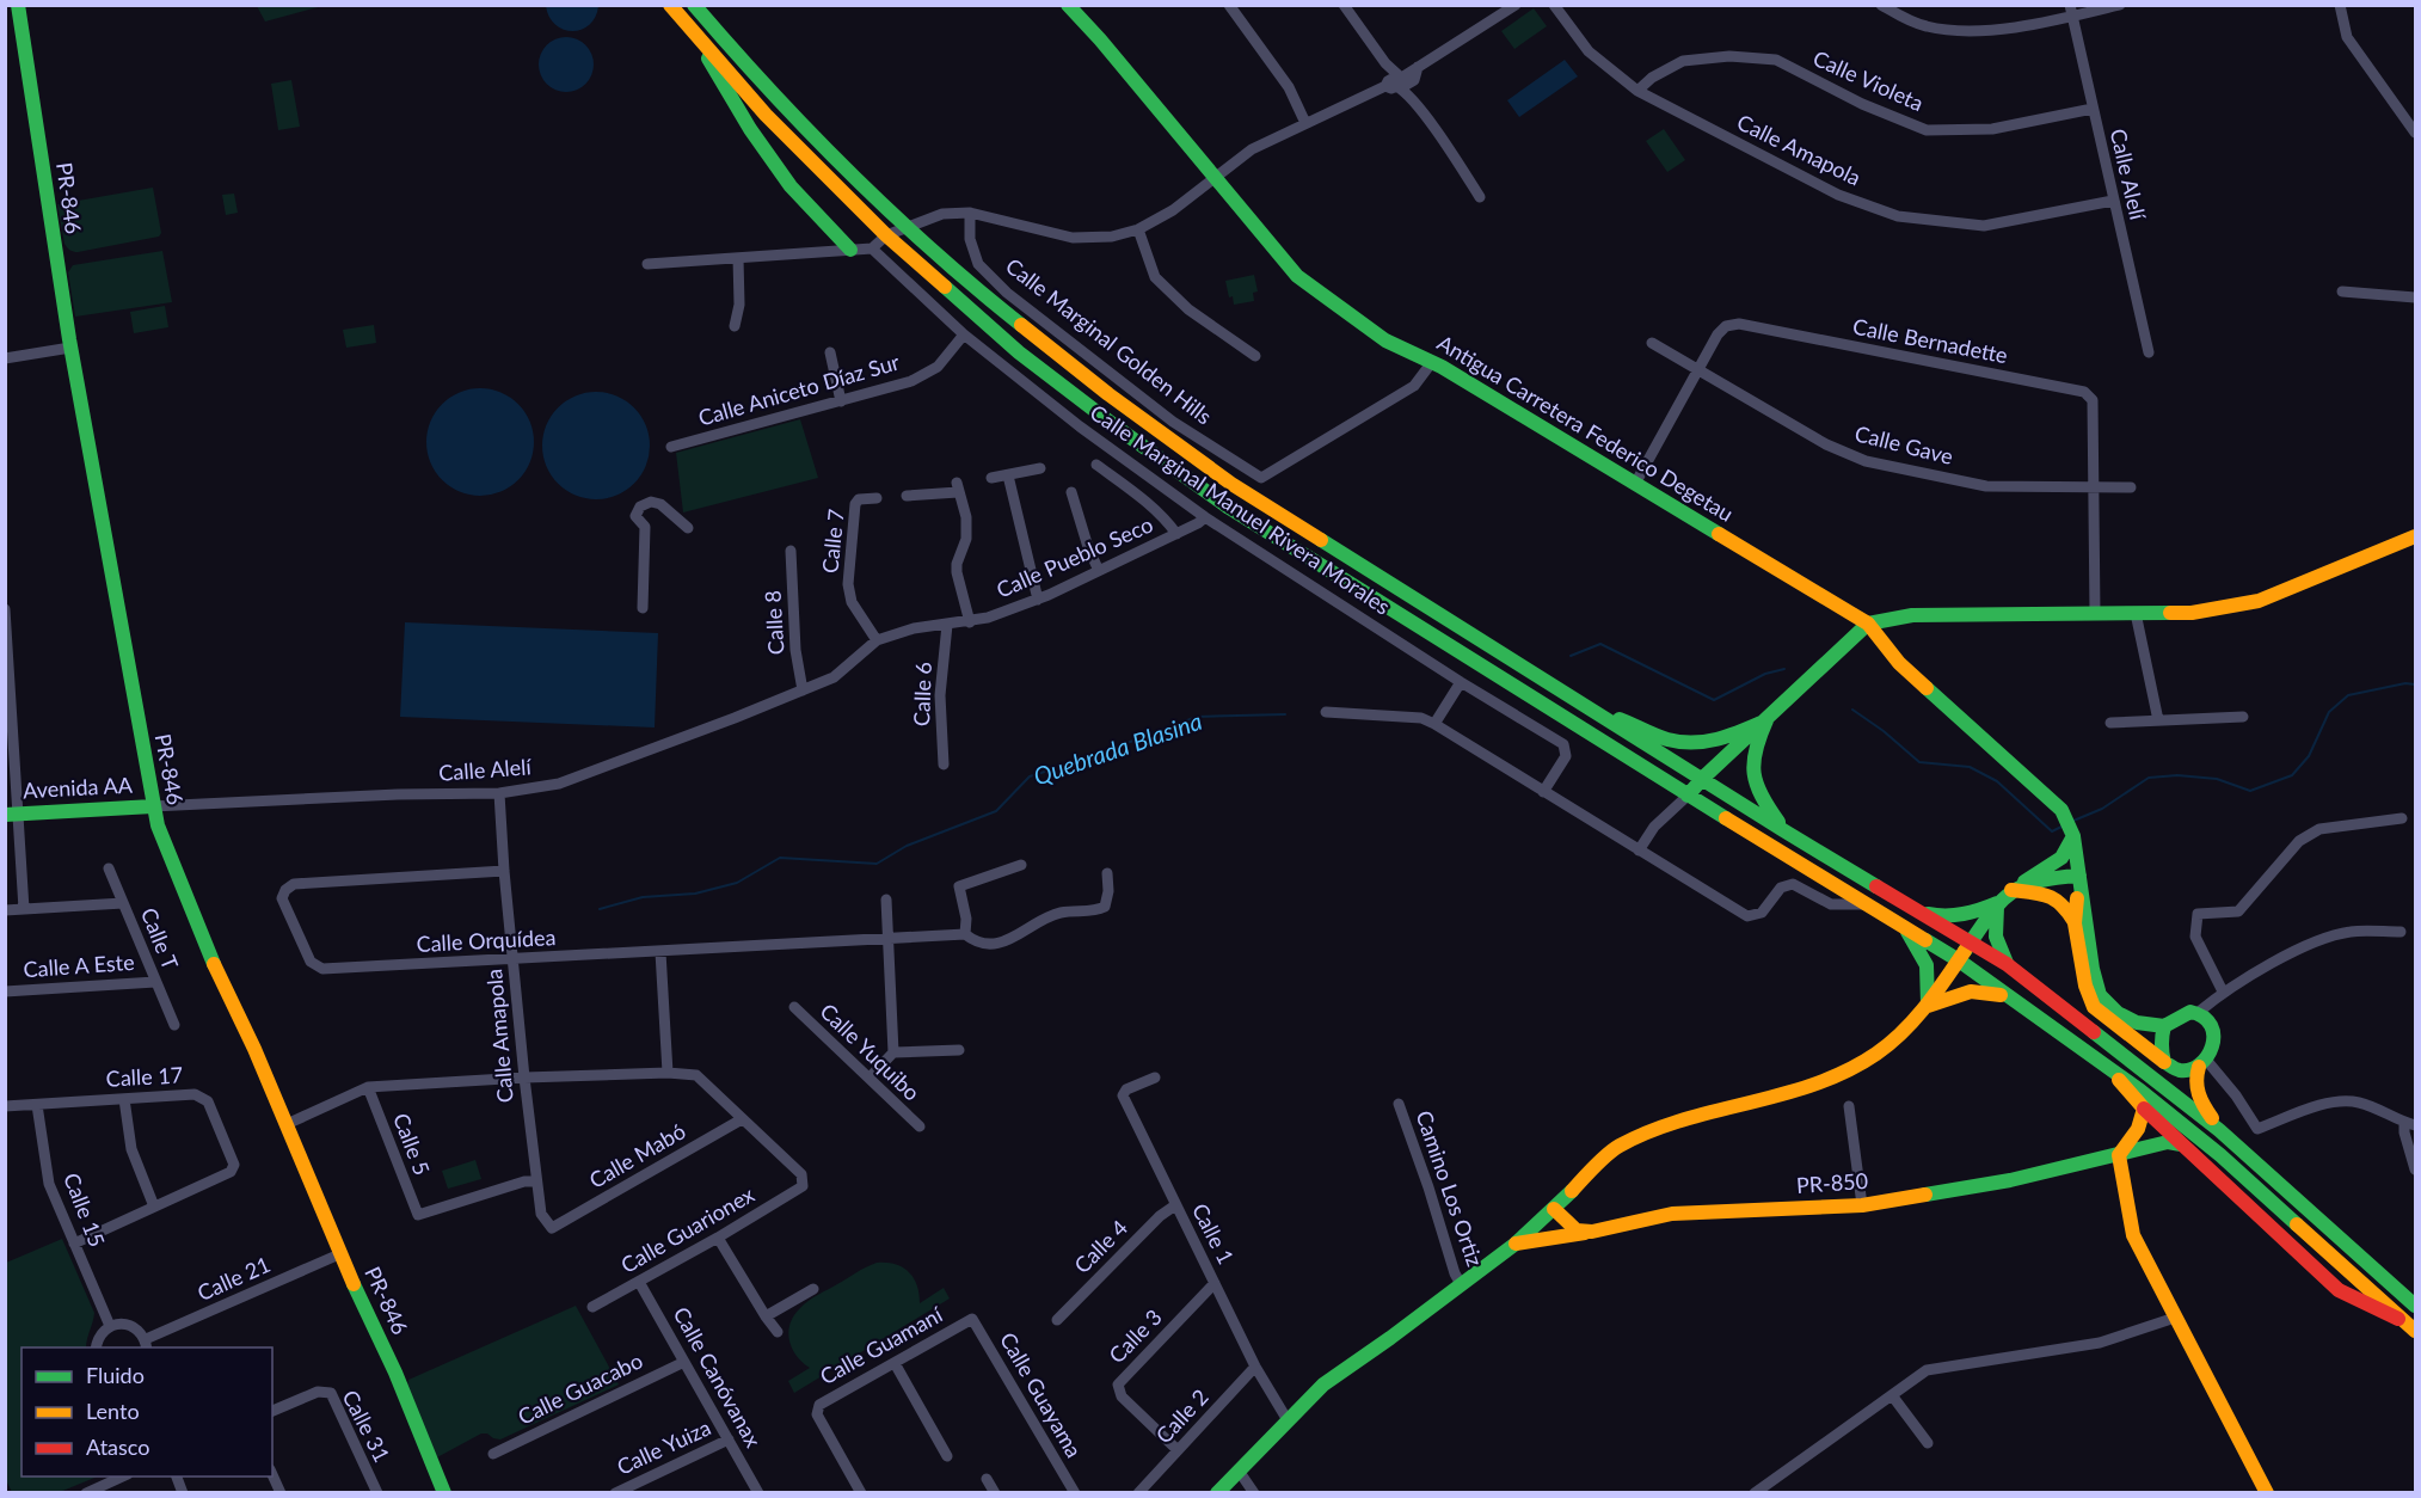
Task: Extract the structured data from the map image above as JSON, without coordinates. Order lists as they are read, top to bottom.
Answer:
{
  "streets": {
    "main road": [
      "PR-846",
      "Antigua Carretera Federico Degetau",
      "Avenida AA",
      "PR-850"
    ],
    "street": [
      "Calle Violeta",
      "Calle Amapola",
      "Calle Alelí",
      "Calle Marginal Golden Hills",
      "Calle Bernadette",
      "Calle Aniceto Díaz Sur",
      "Calle Gave",
      "Calle Marginal Manuel Rivera Morales",
      "Calle 7",
      "Calle Pueblo Seco",
      "Calle 8",
      "Calle 6",
      "Calle T",
      "Calle Orquídea",
      "Calle A Este",
      "Calle Yuquibo",
      "Calle 17",
      "Calle 5",
      "Calle Mabó",
      "Camino Los Ortiz",
      "Calle 15",
      "Calle Guarionex",
      "Calle 1",
      "Calle 4",
      "Calle 21",
      "Calle 3",
      "Calle Guamaní",
      "Calle Canóvanax",
      "Calle Guacabo",
      "Calle Guayama",
      "Calle 2",
      "Calle 31",
      "Calle Yuiza"
    ]
  },
  "crossings": [
    ["Calle Violeta", "Calle Amapola"],
    ["Calle Violeta", "Calle Alelí"],
    ["Calle Amapola", "Calle Alelí"],
    ["Calle Amapola", "Calle Orquídea"],
    ["Calle Amapola", "Calle 5"],
    ["Calle Amapola", "Calle Mabó"],
    ["Calle Alelí", "PR-846"],
    ["Calle Alelí", "Calle Pueblo Seco"],
    ["Calle Alelí", "Calle 8"],
    ["Calle Alelí", "Avenida AA"],
    ["PR-846", "Avenida AA"],
    ["PR-846", "Calle 21"],
    ["Calle Marginal Golden Hills", "Antigua Carretera Federico Degetau"],
    ["Calle Bernadette", "Antigua Carretera Federico Degetau"],
    ["Calle Bernadette", "Calle Gave"],
    ["Calle Aniceto Díaz Sur", "Calle Marginal Manuel Rivera Morales"],
    ["Calle Marginal Manuel Rivera Morales", "Calle Pueblo Seco"],
    ["Calle 7", "Calle Pueblo Seco"],
    ["Calle Pueblo Seco", "Calle 8"],
    ["Calle Pueblo Seco", "Calle 6"],
    ["Calle T", "Calle A Este"],
    ["Calle 17", "Calle 15"],
    ["Calle Mabó", "Calle Guarionex"],
    ["Calle Guarionex", "Calle Canóvanax"],
    ["Calle 1", "Calle 4"],
    ["Calle 1", "Calle 3"],
    ["Calle 1", "Calle 2"],
    ["Calle 3", "Calle 2"],
    ["Calle Guamaní", "Calle Guayama"],
    ["Calle Canóvanax", "Calle Guacabo"],
    ["Calle Canóvanax", "Calle Yuiza"]
  ],
  "water": ["Quebrada Blasina"],
  "legend": ["Fluido", "Lento", "Atasco"]
}
